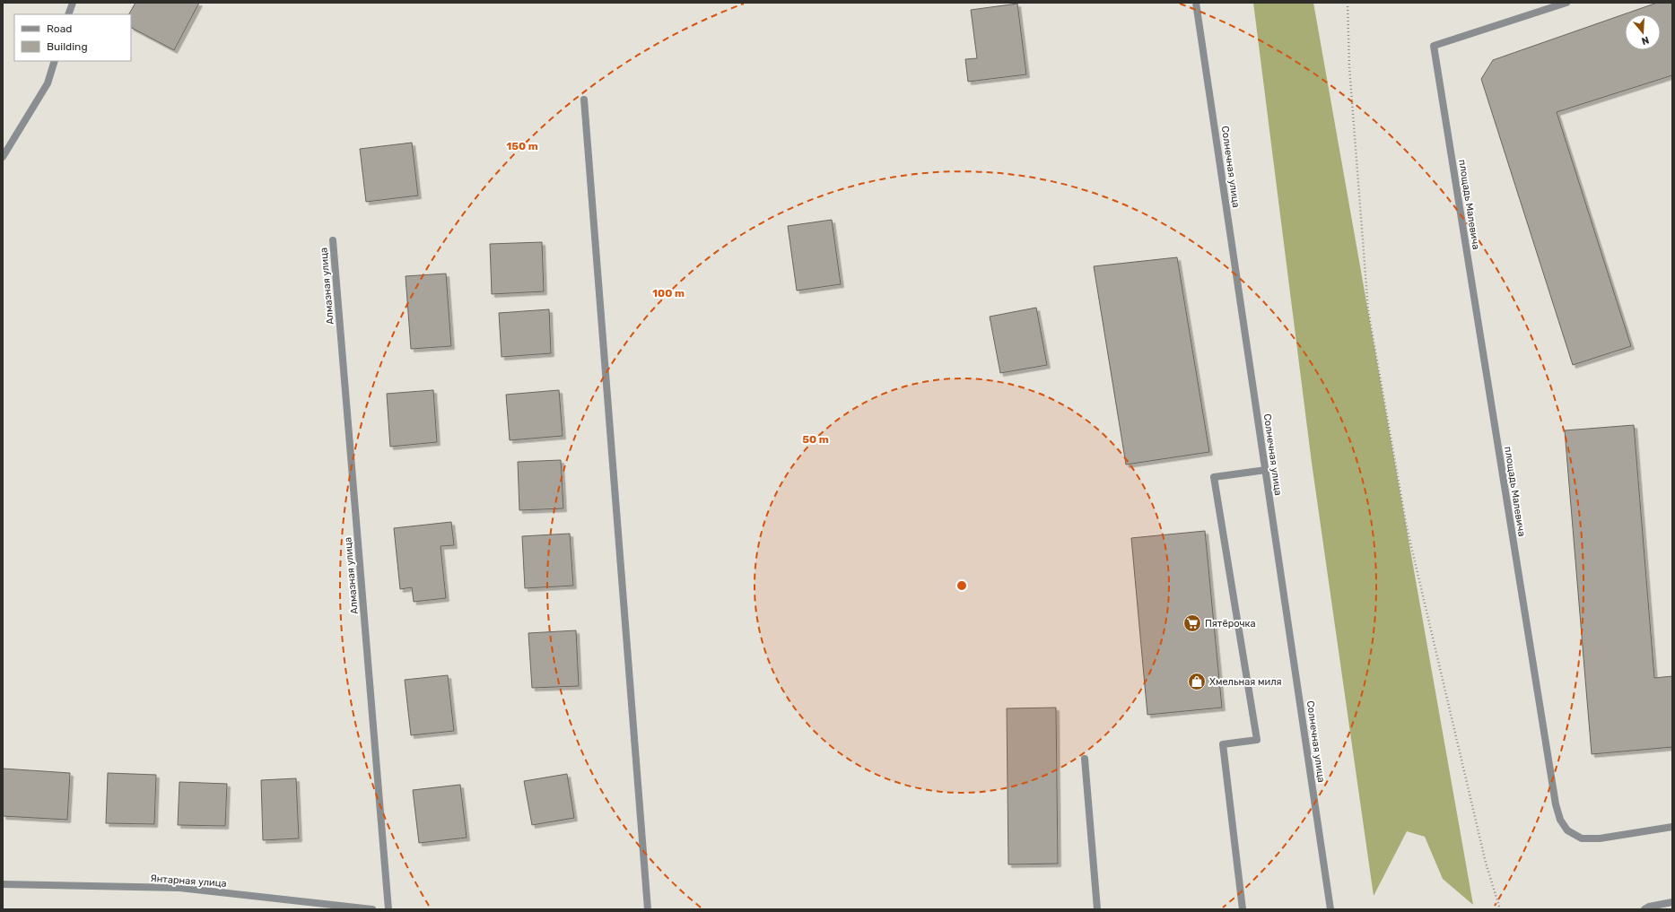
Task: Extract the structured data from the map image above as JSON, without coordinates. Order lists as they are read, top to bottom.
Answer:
{
  "streets": {
    "street": [
      "Солнечная улица",
      "площадь Малевича",
      "Алмазная улица",
      "Янтарная улица"
    ]
  },
  "places": {
    "supermarket": ["Пятёрочка"],
    "shop": ["Хмельная миля"]
  },
  "legend": ["Road", "Building"],
  "north": "bottom",
  "rings": ["150 m", "100 m", "50 m"]
}
